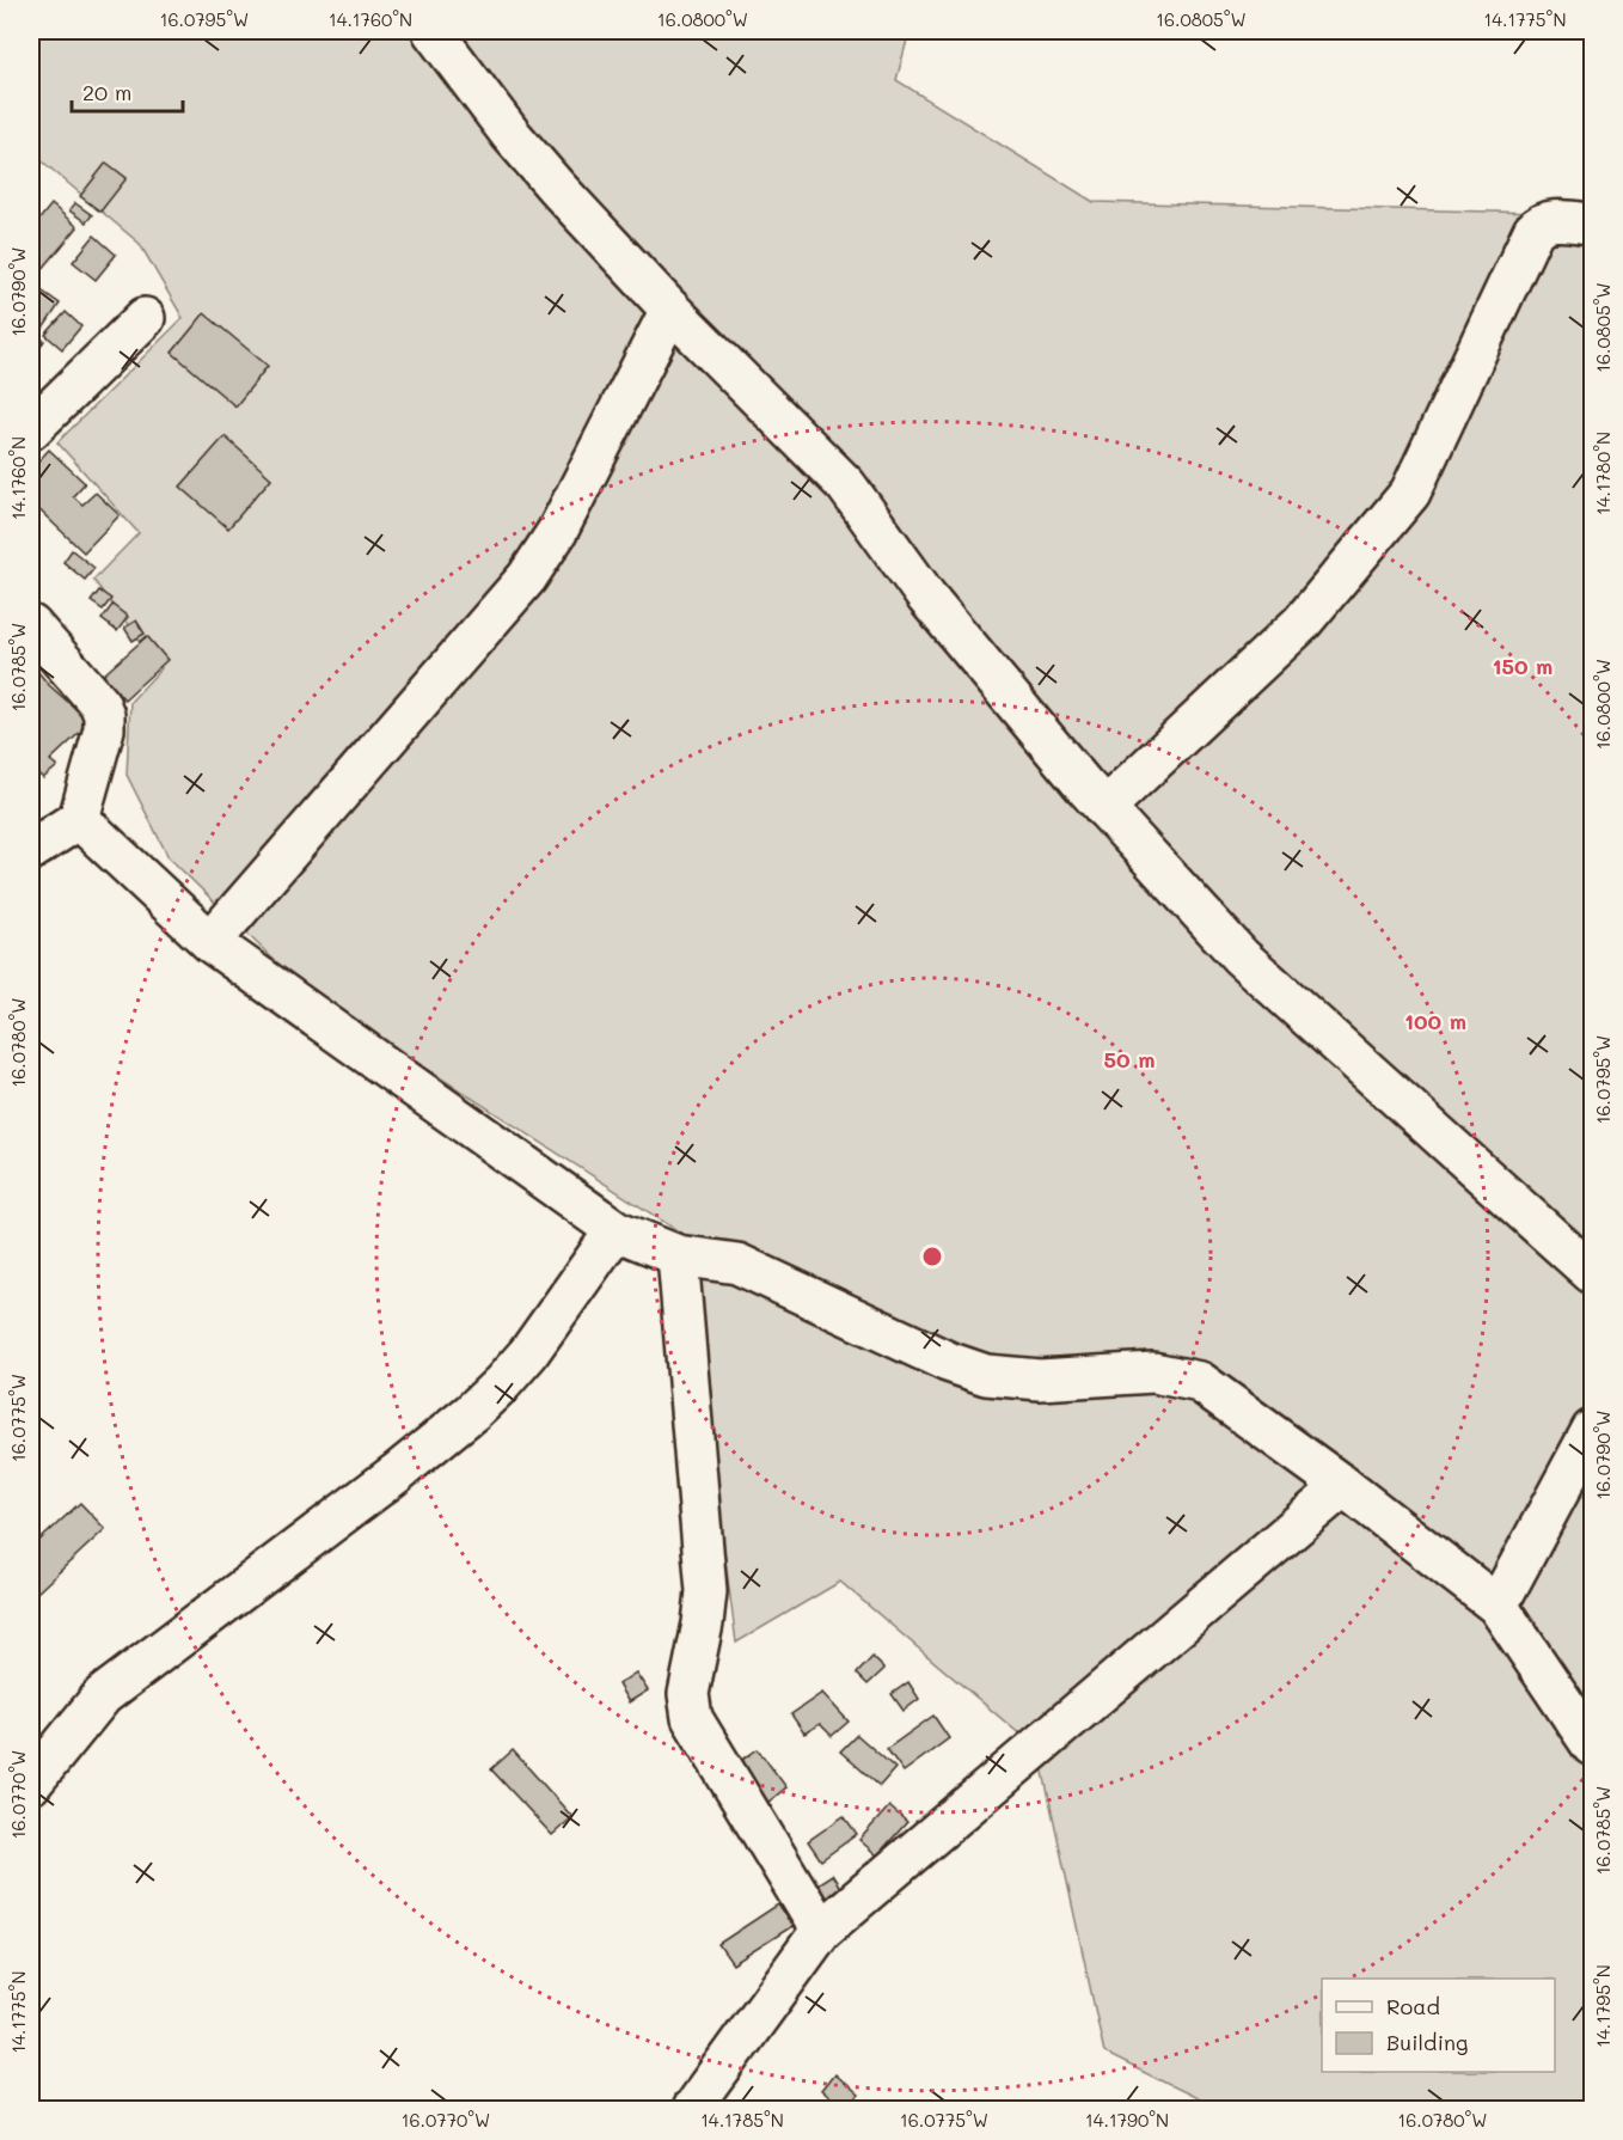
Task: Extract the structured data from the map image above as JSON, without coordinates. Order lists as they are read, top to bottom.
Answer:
{
  "legend": ["Road", "Building"],
  "scale_bar": "20 m",
  "coordinates": [
    "16.0795°W",
    "14.1760°N",
    "16.0800°W",
    "16.0805°W",
    "14.1775°N",
    "16.0790°W",
    "14.1780°N",
    "16.0785°W",
    "16.0780°W",
    "16.0775°W",
    "16.0770°W",
    "14.1795°N",
    "14.1785°N",
    "14.1790°N"
  ],
  "rings": ["150 m", "100 m", "50 m"]
}
